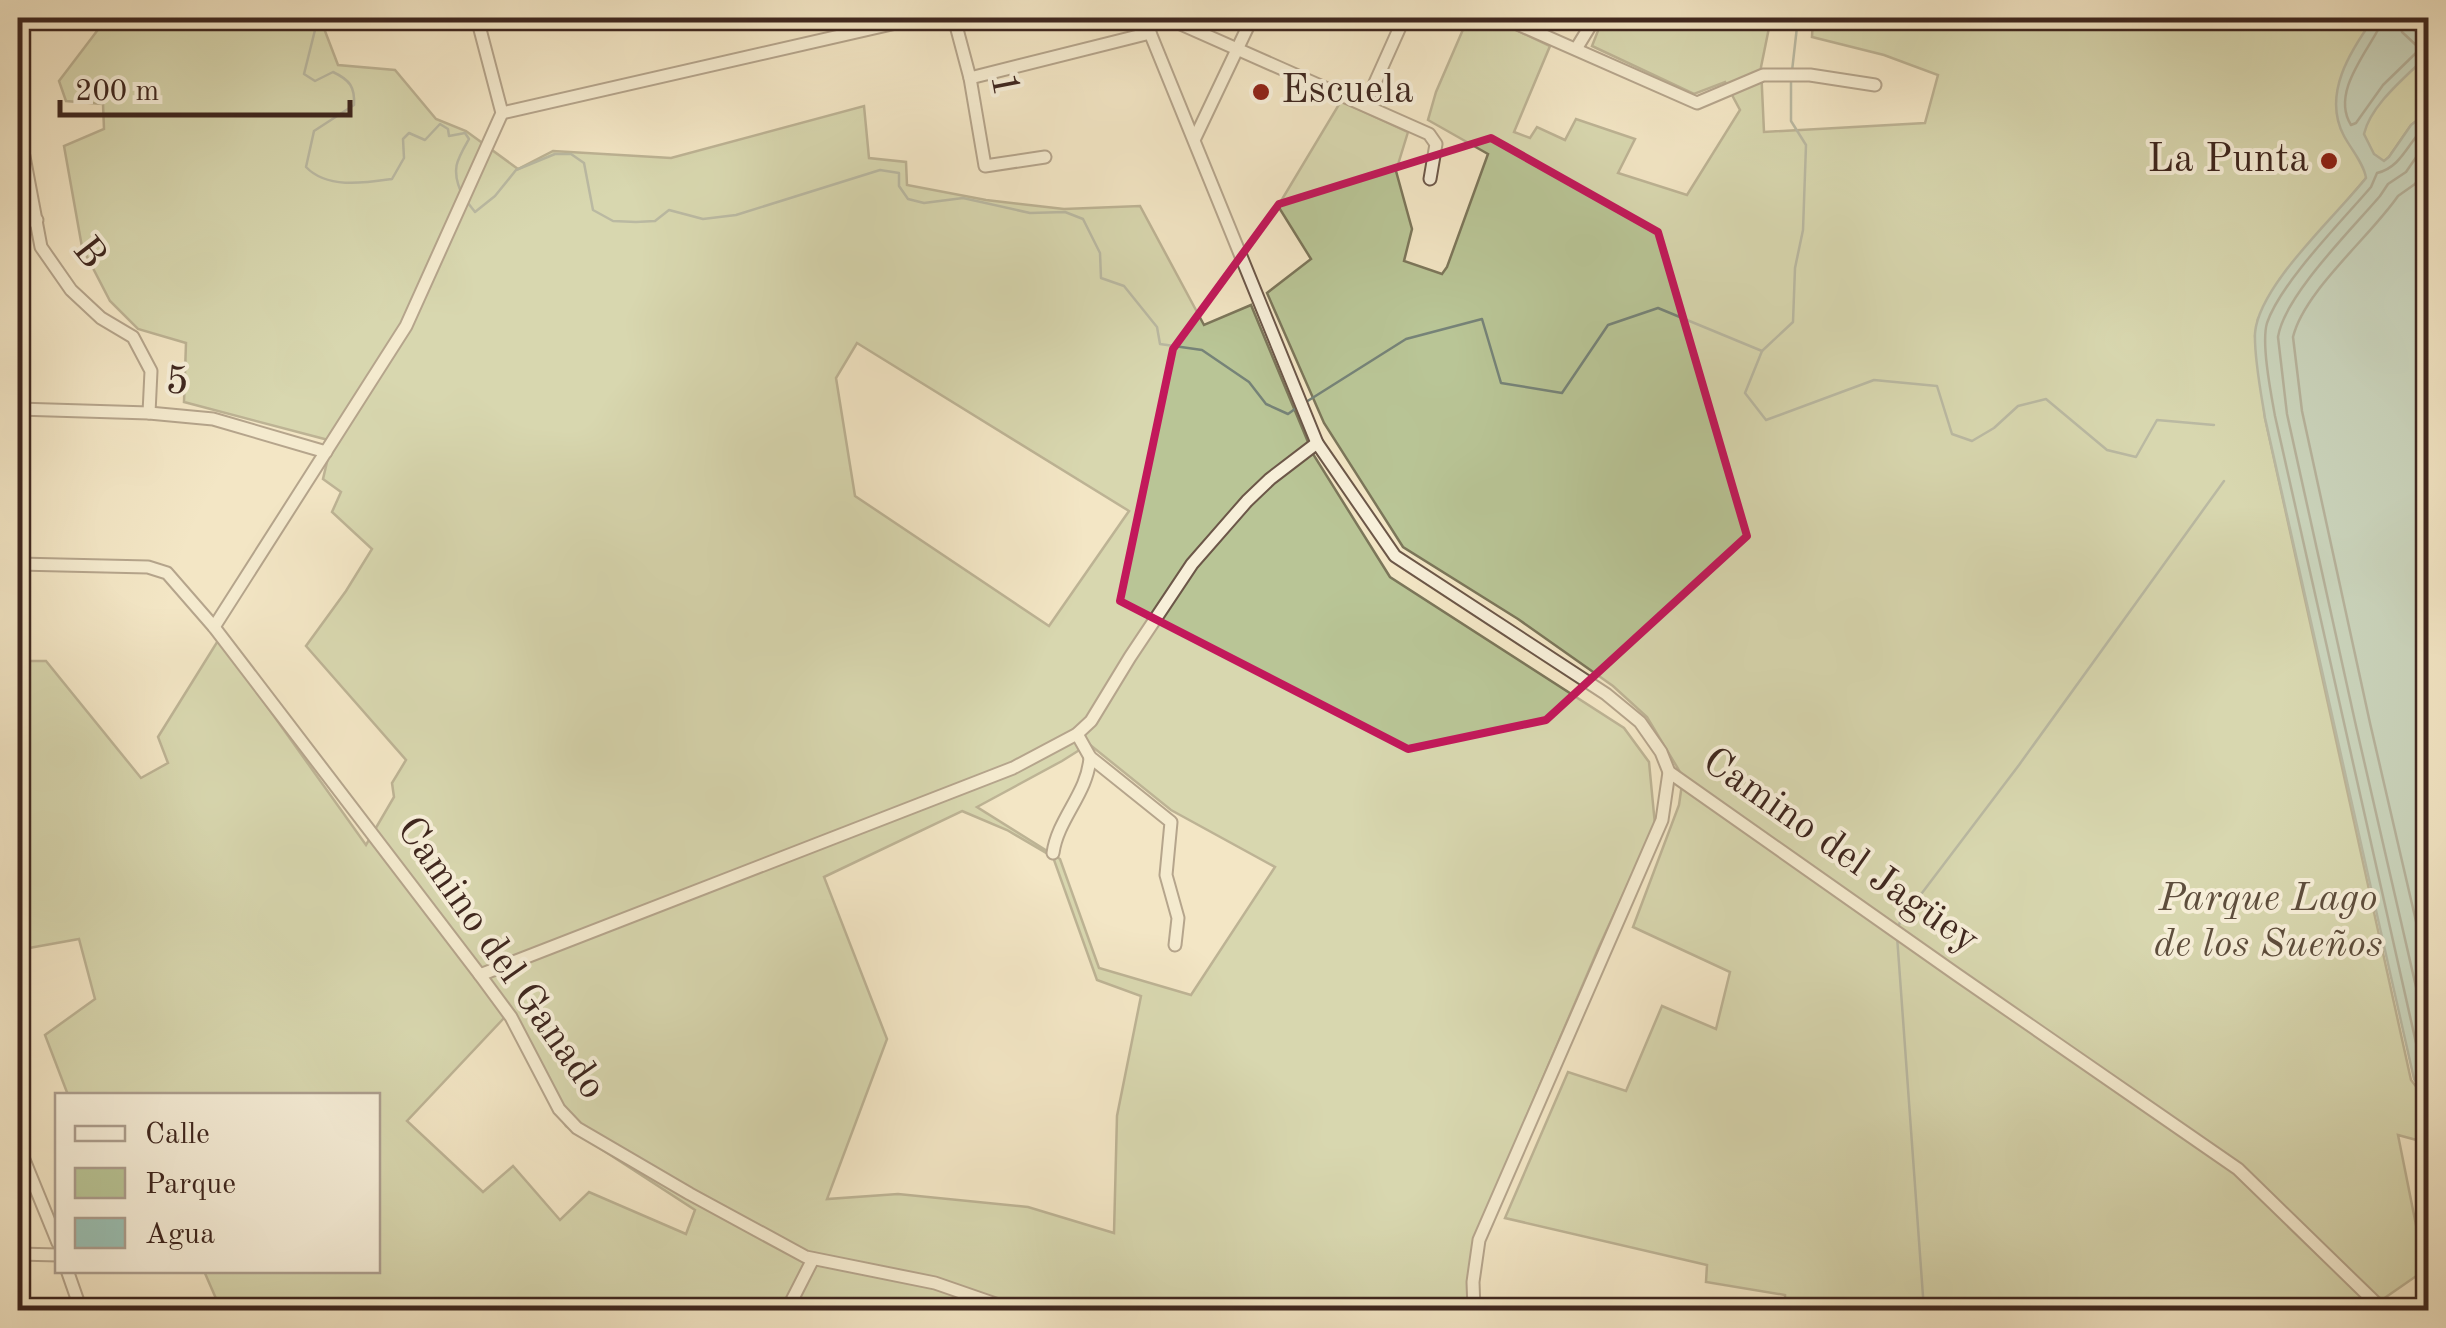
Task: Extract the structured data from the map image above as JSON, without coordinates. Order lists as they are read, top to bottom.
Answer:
{
  "streets": {
    "street": [
      "1",
      "B",
      "5",
      "Camino del Jagüey",
      "Camino del Ganado"
    ]
  },
  "crossings": [
    ["B", "5"]
  ],
  "parks": ["Parque Lago de los Sueños"],
  "places": ["Escuela", "La Punta"],
  "legend": ["Calle", "Parque", "Agua"],
  "scale_bar": "200 m"
}
